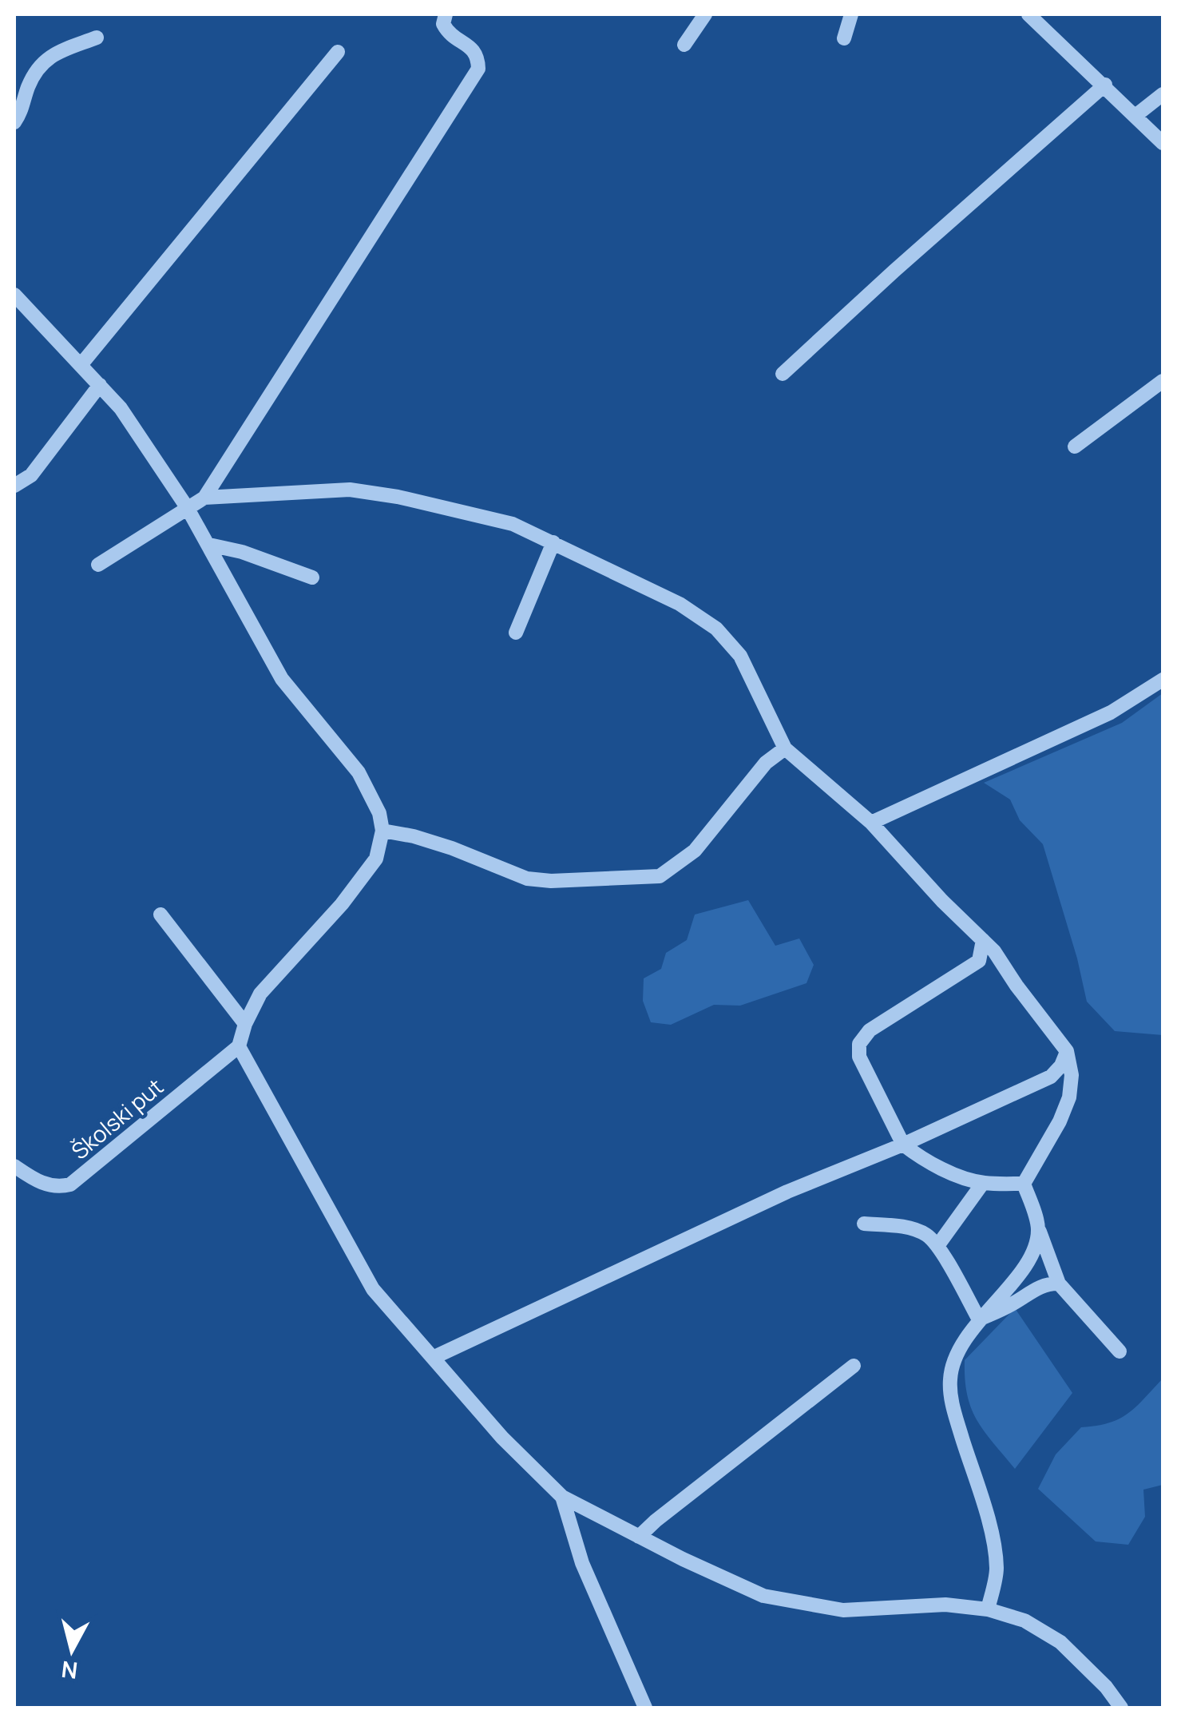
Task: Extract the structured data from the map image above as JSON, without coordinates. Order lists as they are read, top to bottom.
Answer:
{
  "streets": {
    "street": ["Školski put"]
  },
  "north": "bottom"
}
